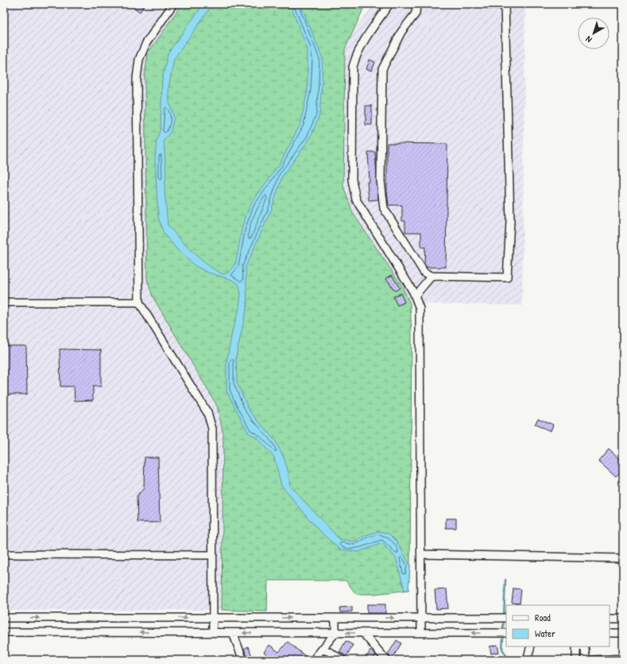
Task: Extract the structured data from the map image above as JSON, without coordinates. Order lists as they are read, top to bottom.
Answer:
{
  "legend": ["Road", "Water"],
  "north": "bottom left"
}
